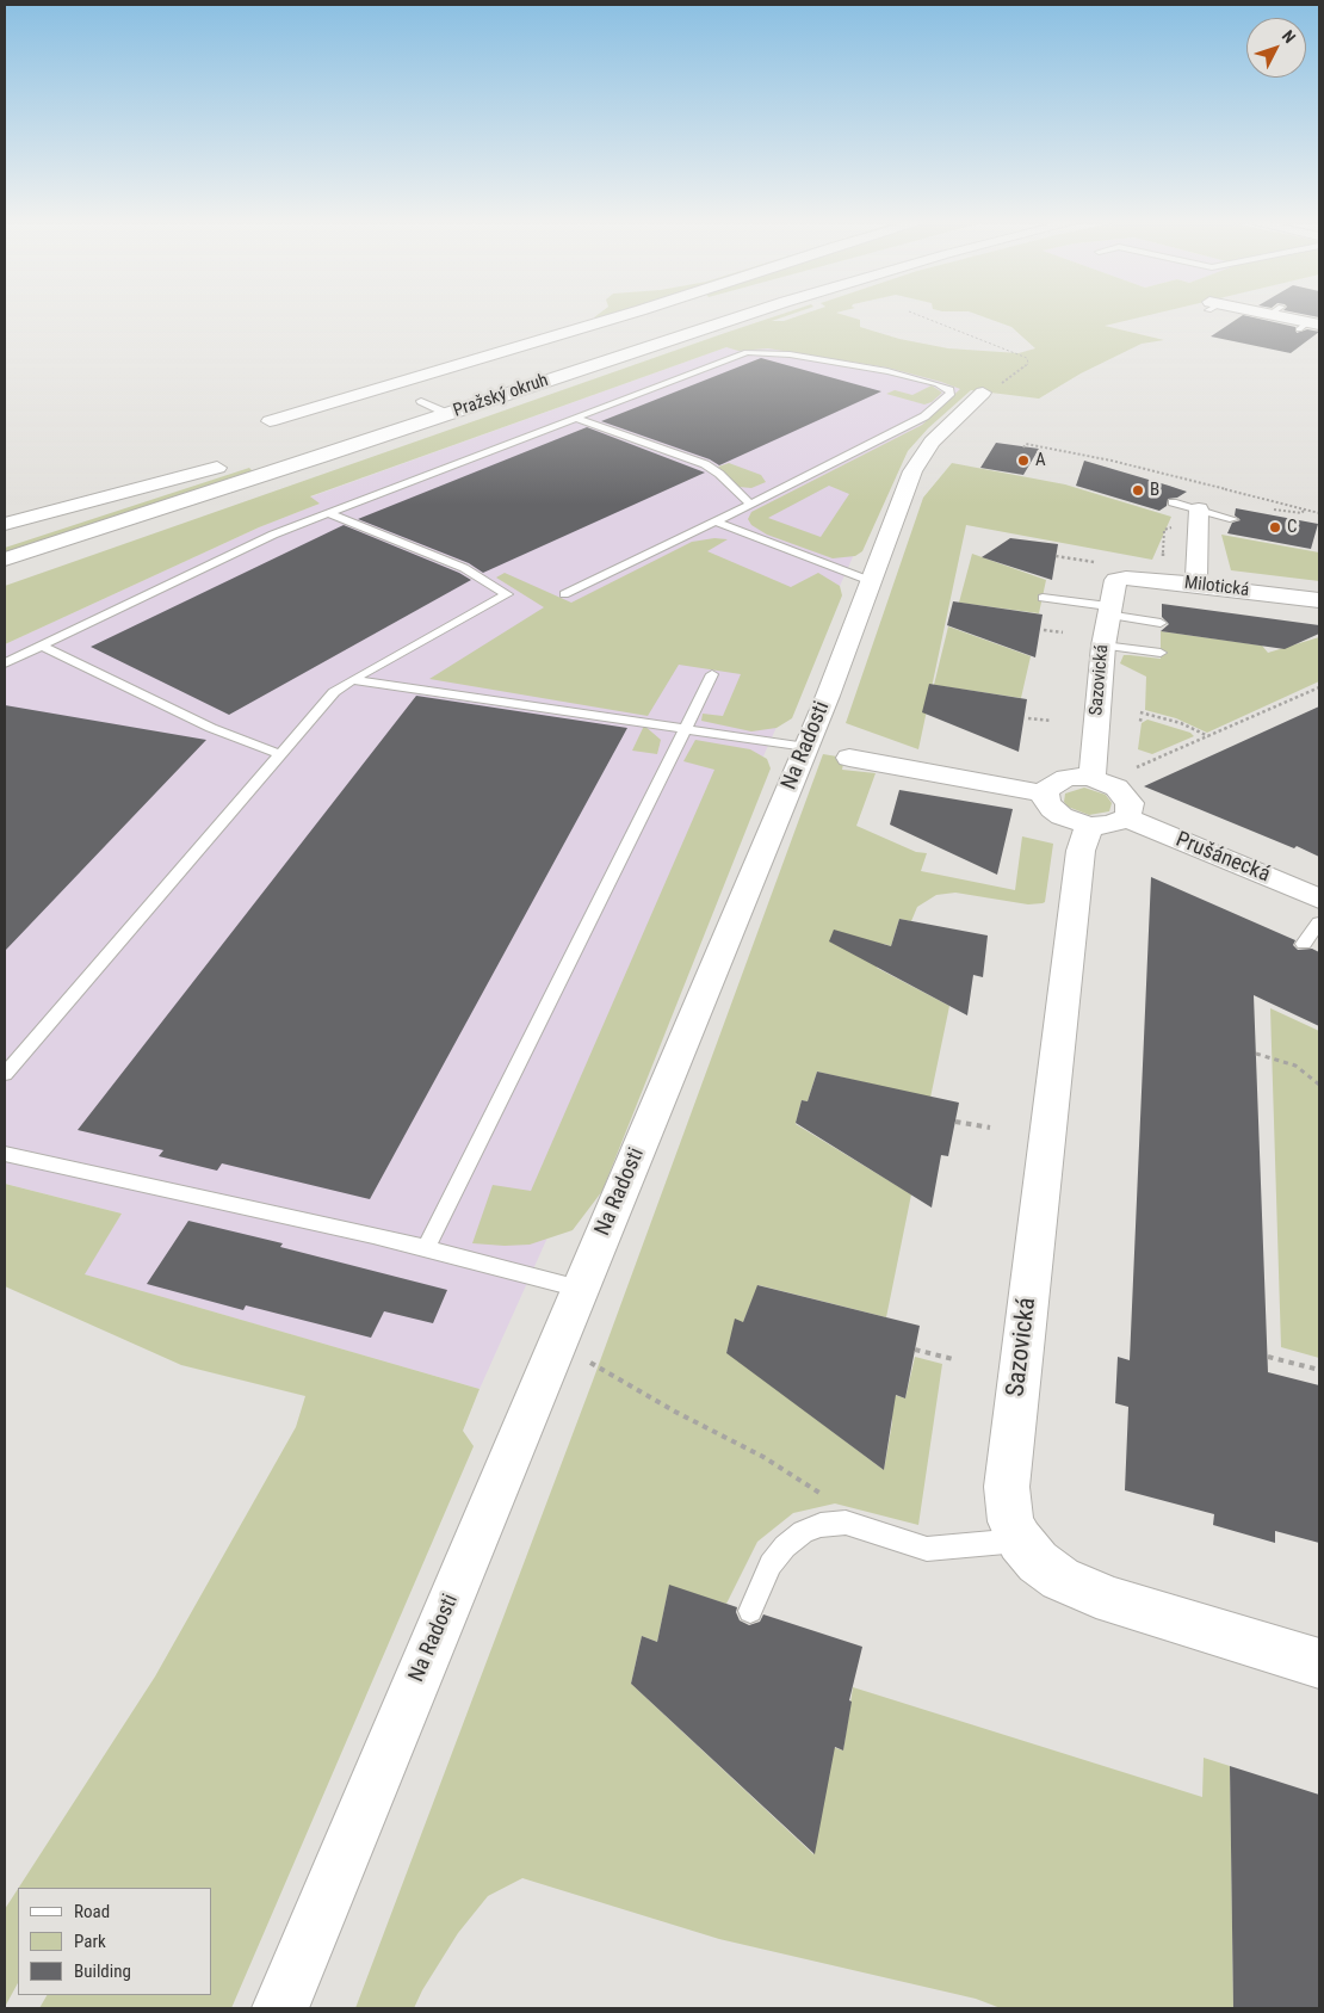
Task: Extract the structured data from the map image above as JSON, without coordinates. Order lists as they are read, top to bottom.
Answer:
{
  "streets": {
    "main road": [
      "Pražský okruh",
      "Milotická",
      "Sazovická",
      "Na Radosti",
      "Prušánecká"
    ]
  },
  "crossings": [
    ["Milotická", "Sazovická"],
    ["Sazovická", "Prušánecká"]
  ],
  "places": ["A", "B", "C"],
  "legend": ["Road", "Park", "Building"],
  "north": "top right"
}
